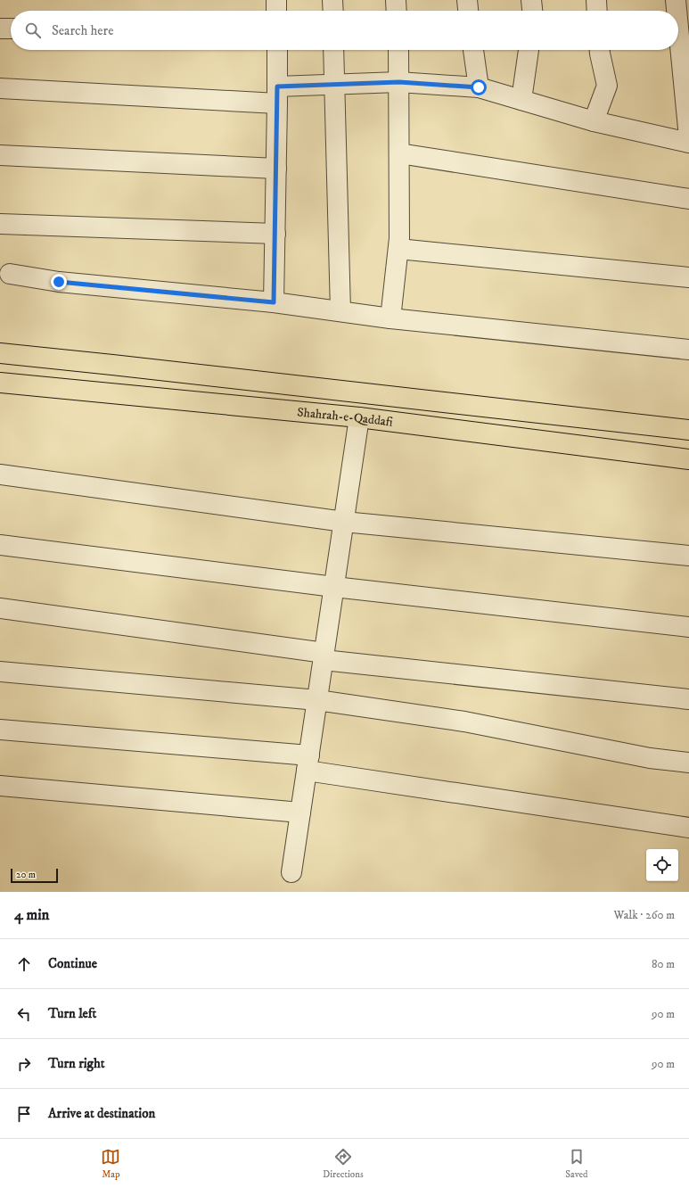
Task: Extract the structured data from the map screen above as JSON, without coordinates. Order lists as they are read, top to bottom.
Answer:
{
  "streets": {
    "main road": ["Shahrah-e-Qaddafi"]
  },
  "scale_bar": "20 m",
  "page": {
    "search": "Search here",
    "scale": "20 m",
    "heading": ["4 min", "Walk · 260 m"],
    "list": [
      ["Continue", "80 m"],
      ["Turn left", "90 m"],
      ["Turn right", "90 m"],
      "Arrive at destination"
    ],
    "nav": ["Map", "Directions", "Saved"]
  }
}
